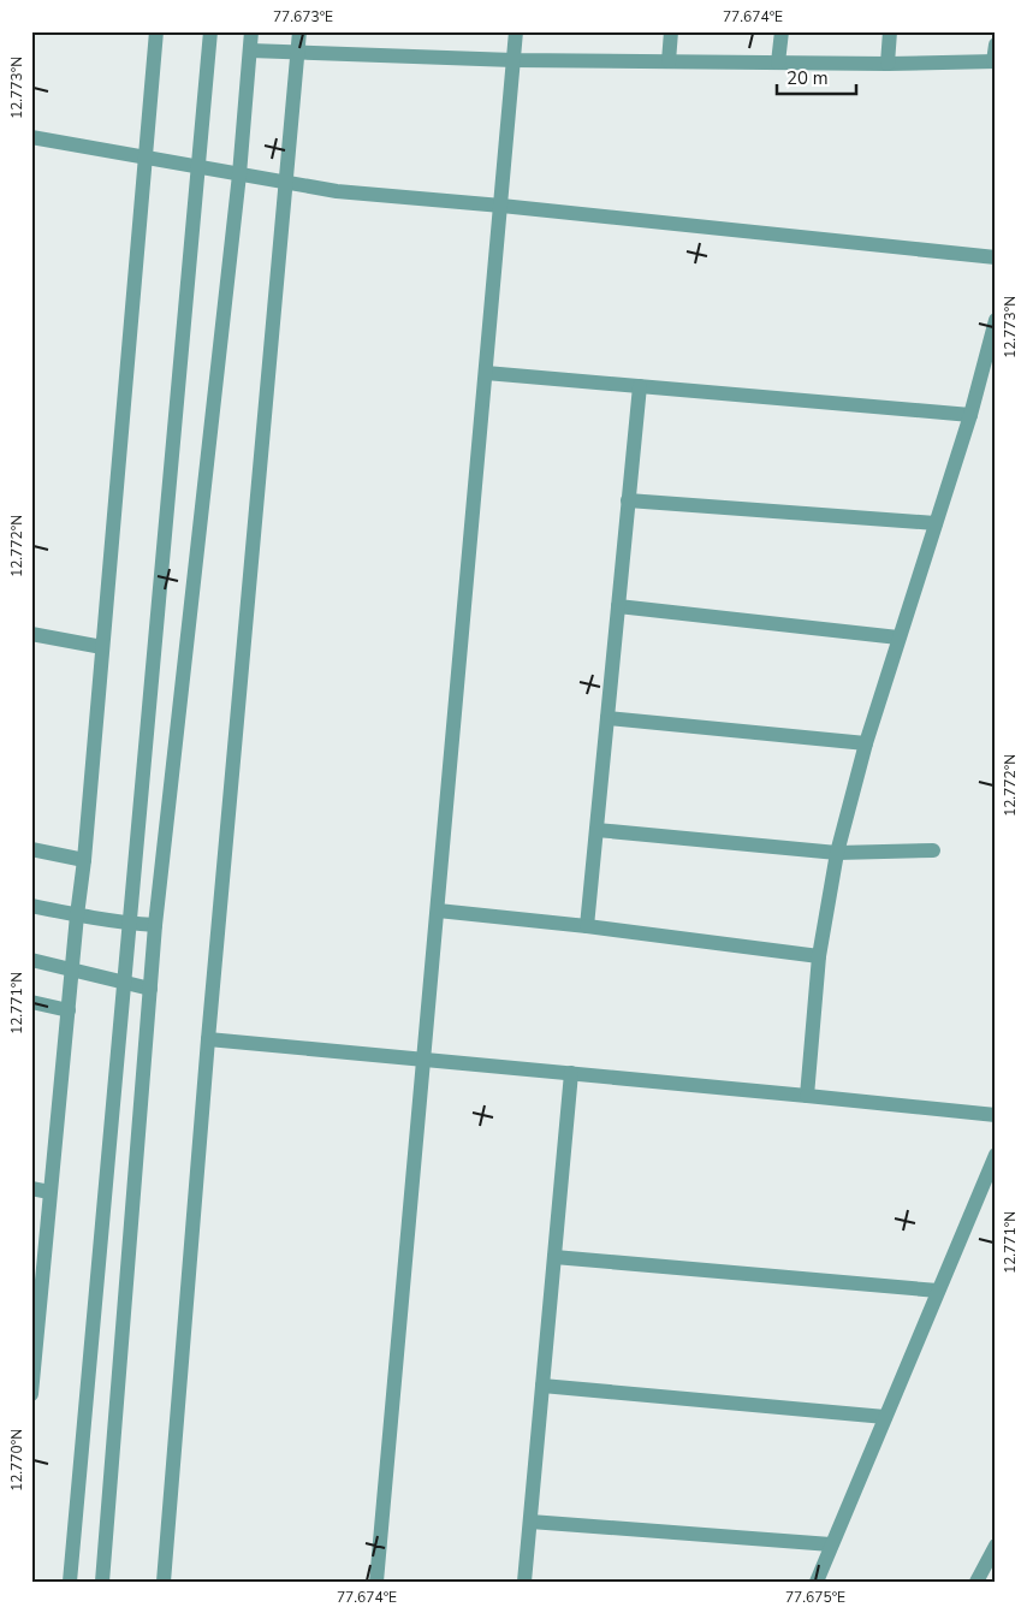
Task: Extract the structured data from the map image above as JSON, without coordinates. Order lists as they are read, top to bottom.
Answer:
{
  "scale_bar": "20 m",
  "coordinates": [
    "77.673°E",
    "77.674°E",
    "12.773°N",
    "12.772°N",
    "12.771°N",
    "12.770°N",
    "77.675°E"
  ]
}
